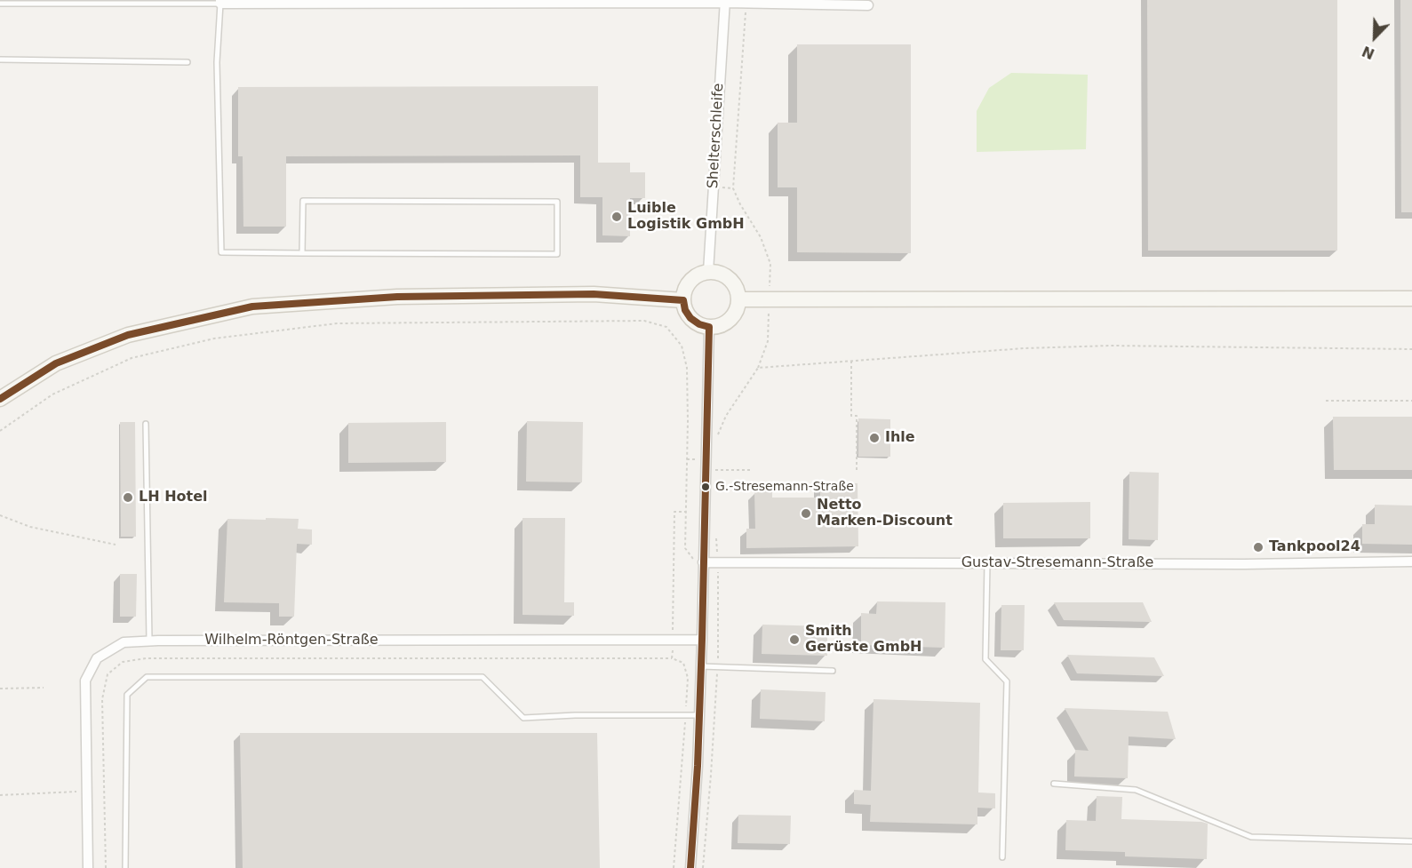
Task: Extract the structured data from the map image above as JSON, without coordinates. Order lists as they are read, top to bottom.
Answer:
{
  "streets": {
    "street": ["Shelterschleife", "Gustav-Stresemann-Straße", "Wilhelm-Röntgen-Straße"]
  },
  "places": [
    "Luible Logistik GmbH",
    "Ihle",
    "G.-Stresemann-Straße",
    "LH Hotel",
    "Netto Marken-Discount",
    "Tankpool24",
    "Smith Gerüste GmbH"
  ],
  "north": "bottom left"
}
